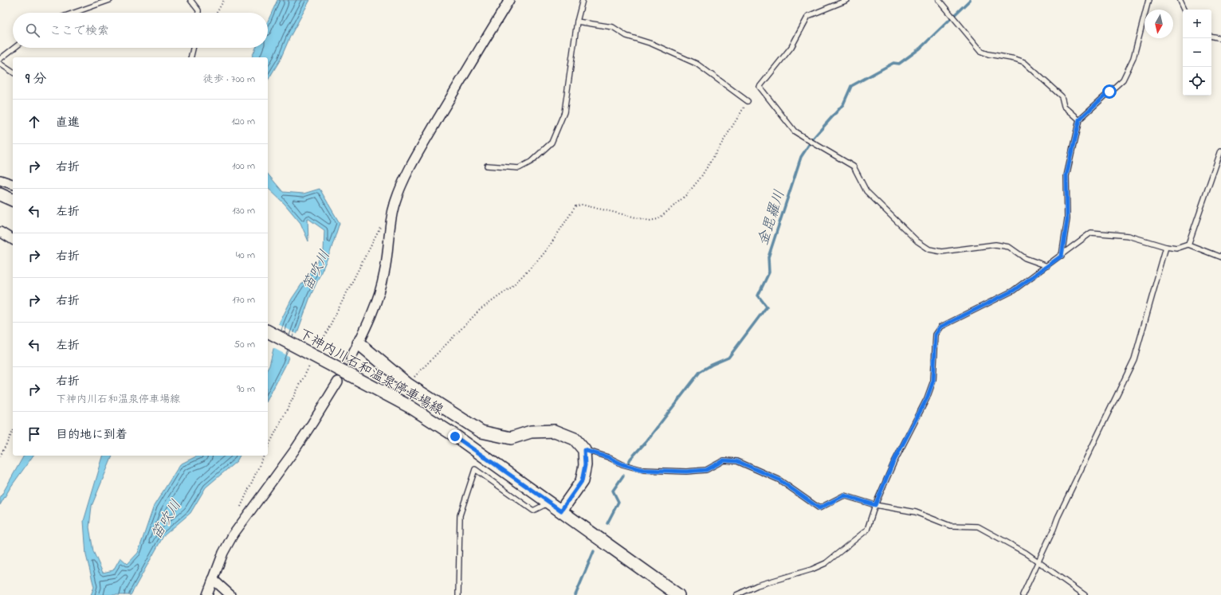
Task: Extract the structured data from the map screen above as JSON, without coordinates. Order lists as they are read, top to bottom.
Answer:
{
  "streets": {
    "main road": ["下神内川石和温泉停車場線"]
  },
  "water": ["金毘羅川", "笛吹川"],
  "north": "bottom",
  "page": {
    "map_buttons": ["+", "−"],
    "search": "ここで検索",
    "heading": ["9 分", "徒歩 · 700 m"],
    "list": [
      ["直進", "120 m"],
      ["右折", "100 m"],
      ["左折", "130 m"],
      ["右折", "40 m"],
      ["右折", "170 m"],
      ["左折", "50 m"],
      ["右折", "下神内川石和温泉停車場線", "90 m"],
      "目的地に到着"
    ]
  }
}
